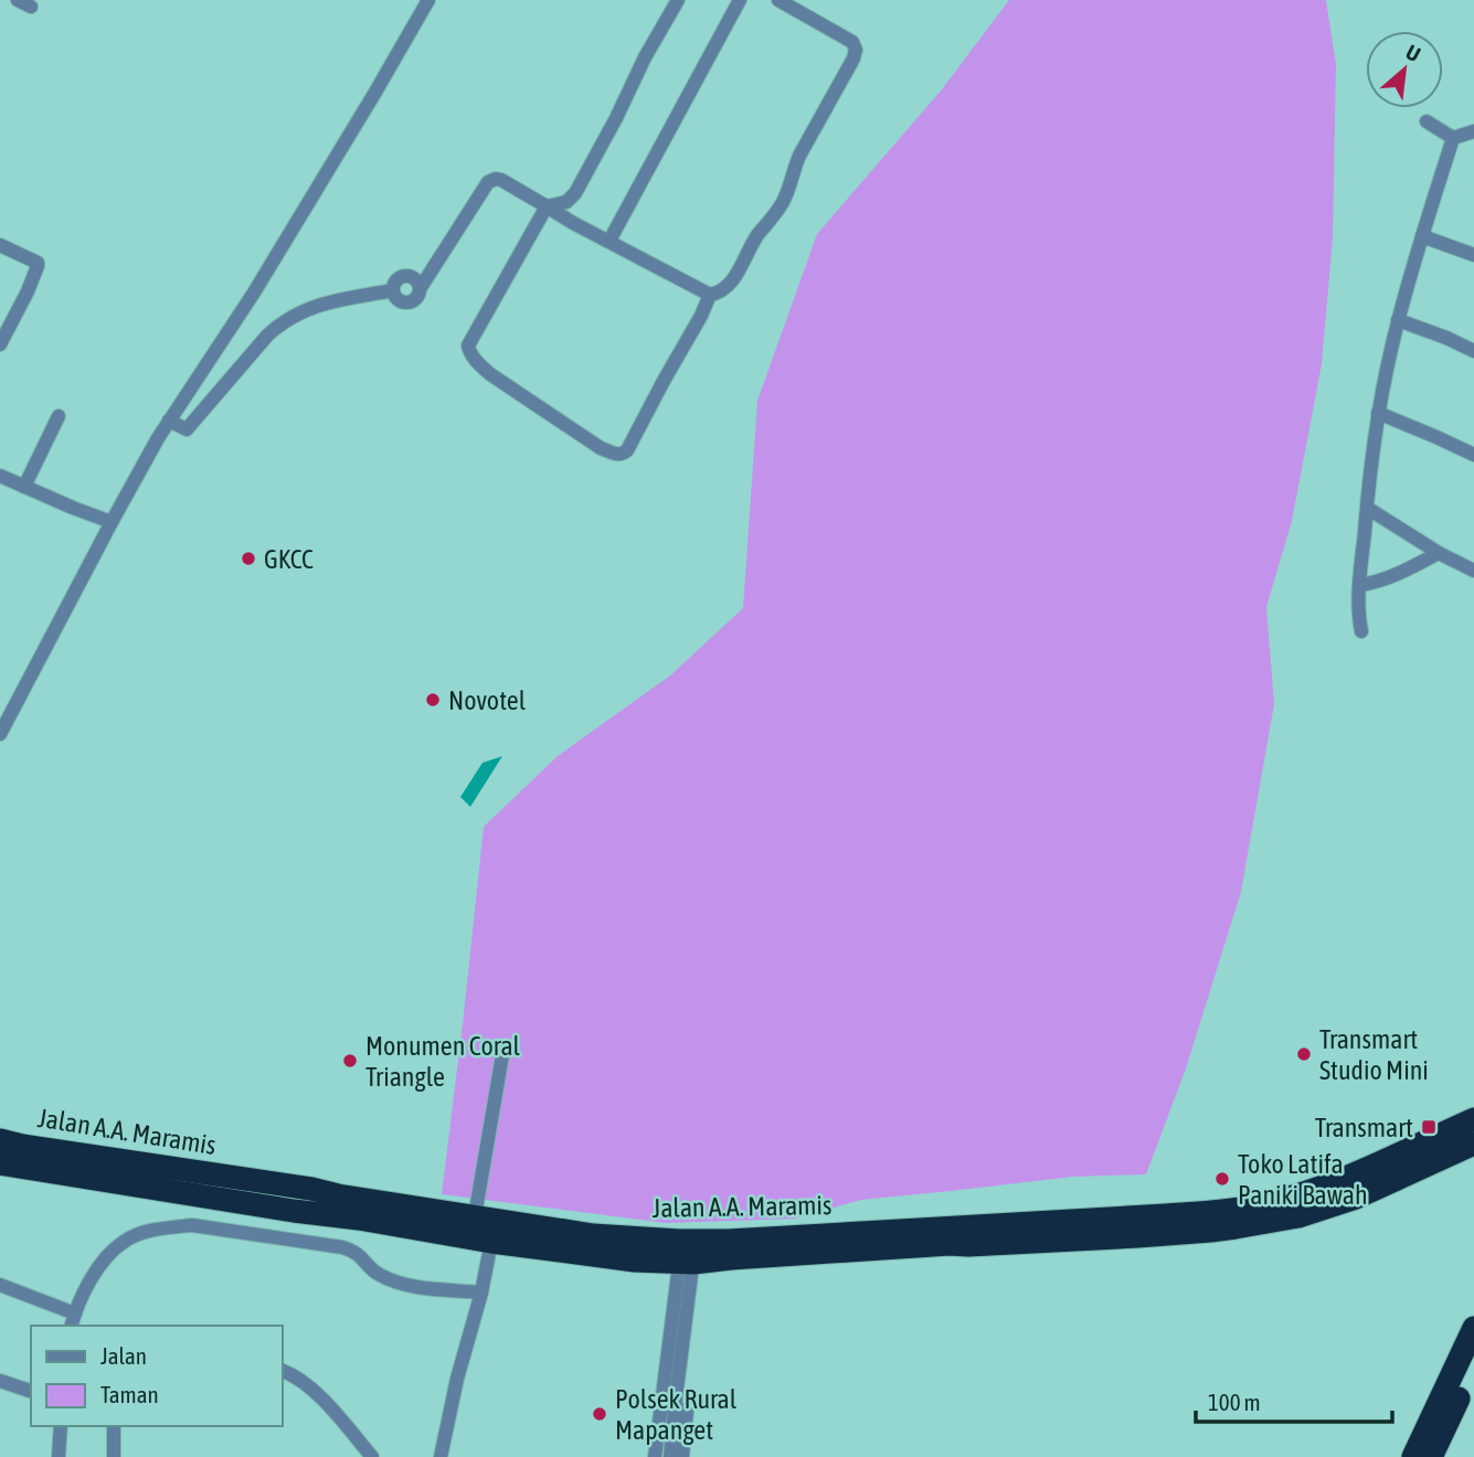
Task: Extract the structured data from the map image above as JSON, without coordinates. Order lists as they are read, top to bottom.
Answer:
{
  "streets": {
    "highway": ["Jalan A.A. Maramis"]
  },
  "places": {
    "other": [
      "GKCC",
      "Novotel",
      "Transmart Studio Mini",
      "Monumen Coral Triangle",
      "Toko Latifa Paniki Bawah",
      "Polsek Rural Mapanget"
    ],
    "transit": ["Transmart"]
  },
  "legend": ["Jalan", "Taman"],
  "scale_bar": "100 m",
  "north": "top right"
}
